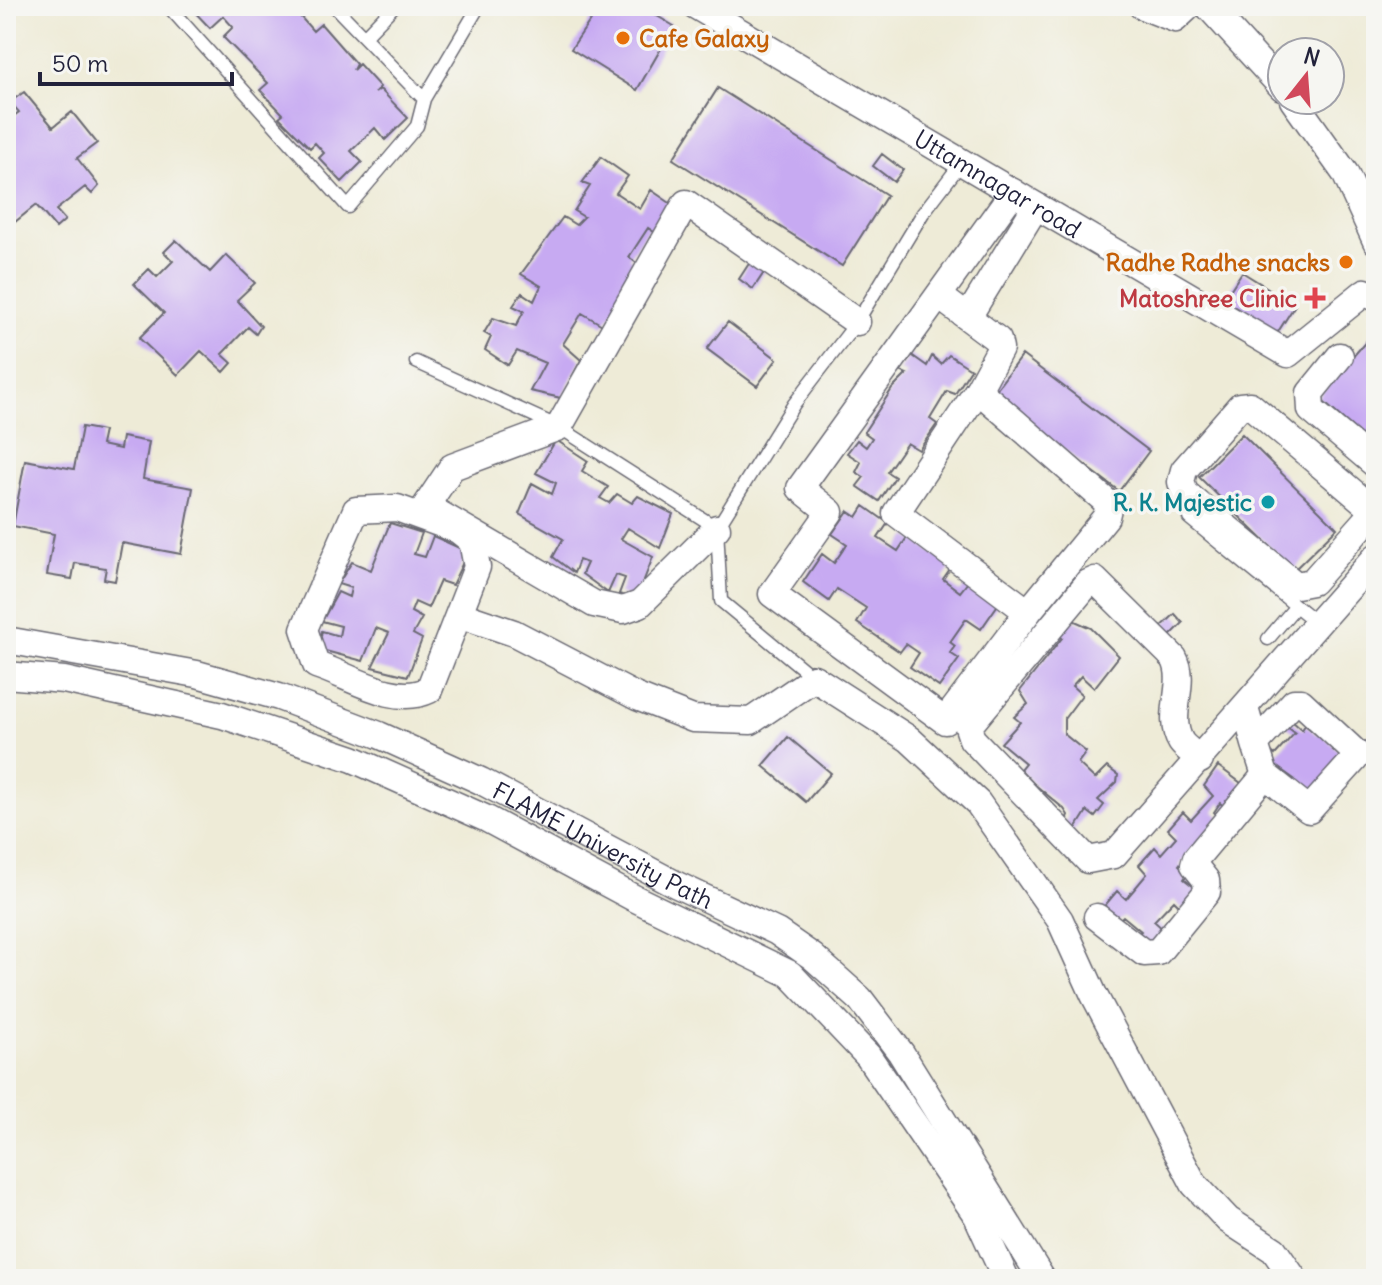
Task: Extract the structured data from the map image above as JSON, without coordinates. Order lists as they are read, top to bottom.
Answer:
{
  "streets": {
    "street": ["Uttamnagar road", "FLAME University Path"]
  },
  "places": {
    "other": ["Cafe Galaxy", "Radhe Radhe snacks", "R. K. Majestic"],
    "health": ["Matoshree Clinic"]
  },
  "scale_bar": "50 m",
  "north": "top"
}
